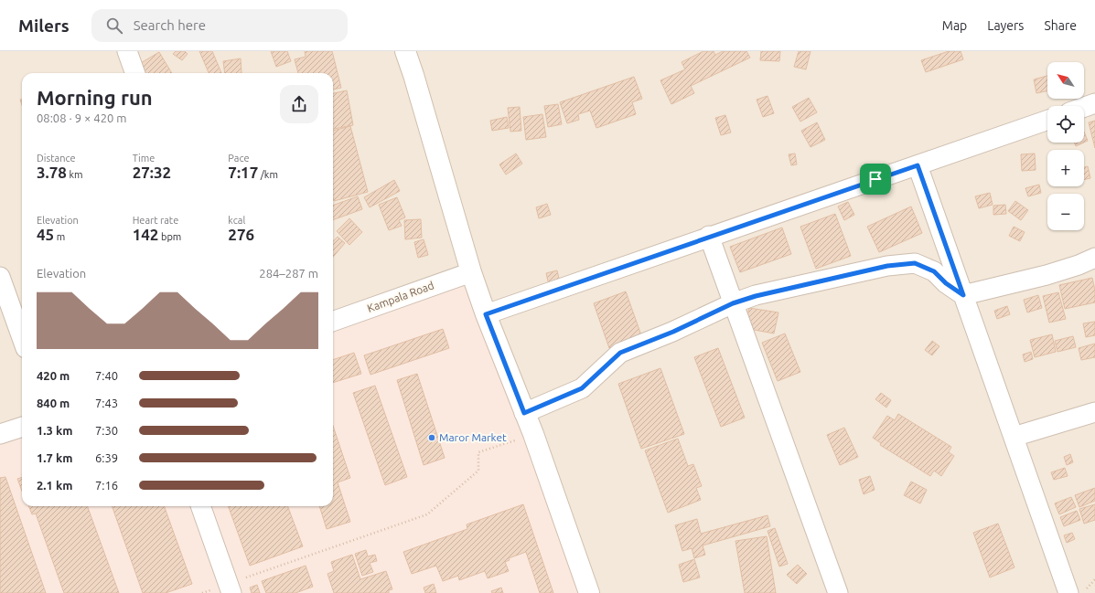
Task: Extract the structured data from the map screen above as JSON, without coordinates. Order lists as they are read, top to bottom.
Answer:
{
  "streets": {
    "street": ["Kampala Road"]
  },
  "places": ["Maror Market"],
  "north": "top left",
  "page": {
    "header": "Milers",
    "search": "Search here",
    "nav": ["Map", "Layers", "Share"],
    "map_buttons": ["+", "−"],
    "heading": ["Morning run", "08:08 · 9 × 420 m"],
    "stats": [
      ["Distance", "3.78 km"],
      ["Time", "27:32"],
      ["Pace", "7:17 /km"],
      ["Elevation", "45 m"],
      ["Heart rate", "142 bpm"],
      ["kcal", "276"]
    ],
    "chart": ["Elevation", "284–287 m"],
    "list": [
      {
        "name": "420 m",
        "note": "7:40"
      },
      {
        "name": "840 m",
        "note": "7:43"
      },
      {
        "name": "1.3 km",
        "note": "7:30"
      },
      {
        "name": "1.7 km",
        "note": "6:39"
      },
      {
        "name": "2.1 km",
        "note": "7:16"
      }
    ]
  }
}
